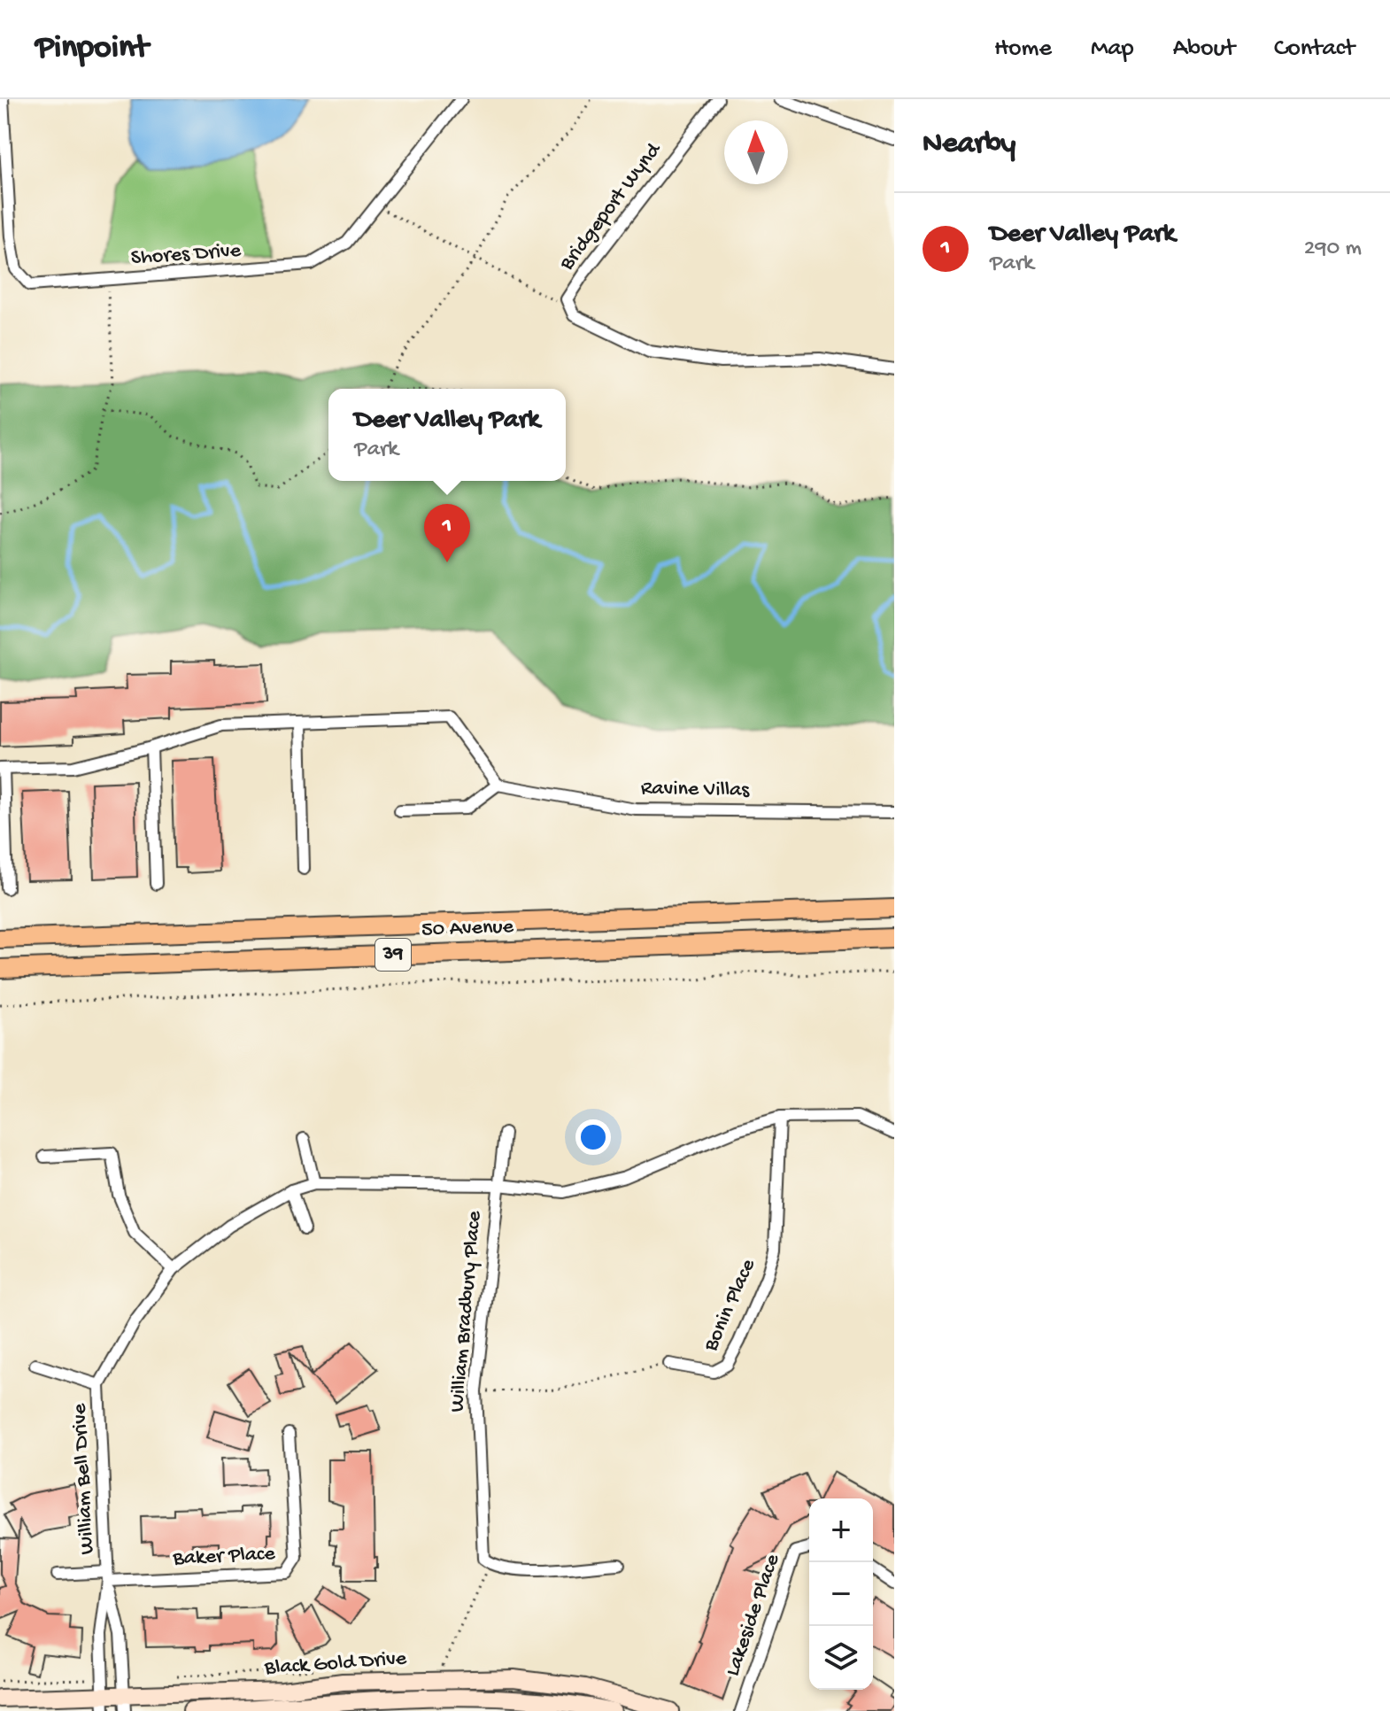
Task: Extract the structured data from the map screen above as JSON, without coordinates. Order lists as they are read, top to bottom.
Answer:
{
  "streets": {
    "main road": ["50 Avenue", "39", "Black Gold Drive"],
    "street": [
      "Bridgeport Wynd",
      "Shores Drive",
      "Ravine Villas",
      "Bonin Place",
      "William Bradbury Place",
      "William Bell Drive",
      "Baker Place",
      "Lakeside Place"
    ]
  },
  "crossings": [
    ["Bonin Place", "William Bell Drive"],
    ["William Bradbury Place", "William Bell Drive"],
    ["William Bell Drive", "Baker Place"],
    ["William Bell Drive", "Black Gold Drive"]
  ],
  "north": "top",
  "page": {
    "header": "Pinpoint",
    "nav": [
      "Home",
      "Map",
      "About",
      "Contact"
    ],
    "heading": "Nearby",
    "list": [
      {
        "mark": "1",
        "name": "Deer Valley Park",
        "note": "Park",
        "value": "290 m"
      }
    ],
    "popup": ["Deer Valley Park", "Park"],
    "pins": "1",
    "map_buttons": ["+", "−"]
  }
}
